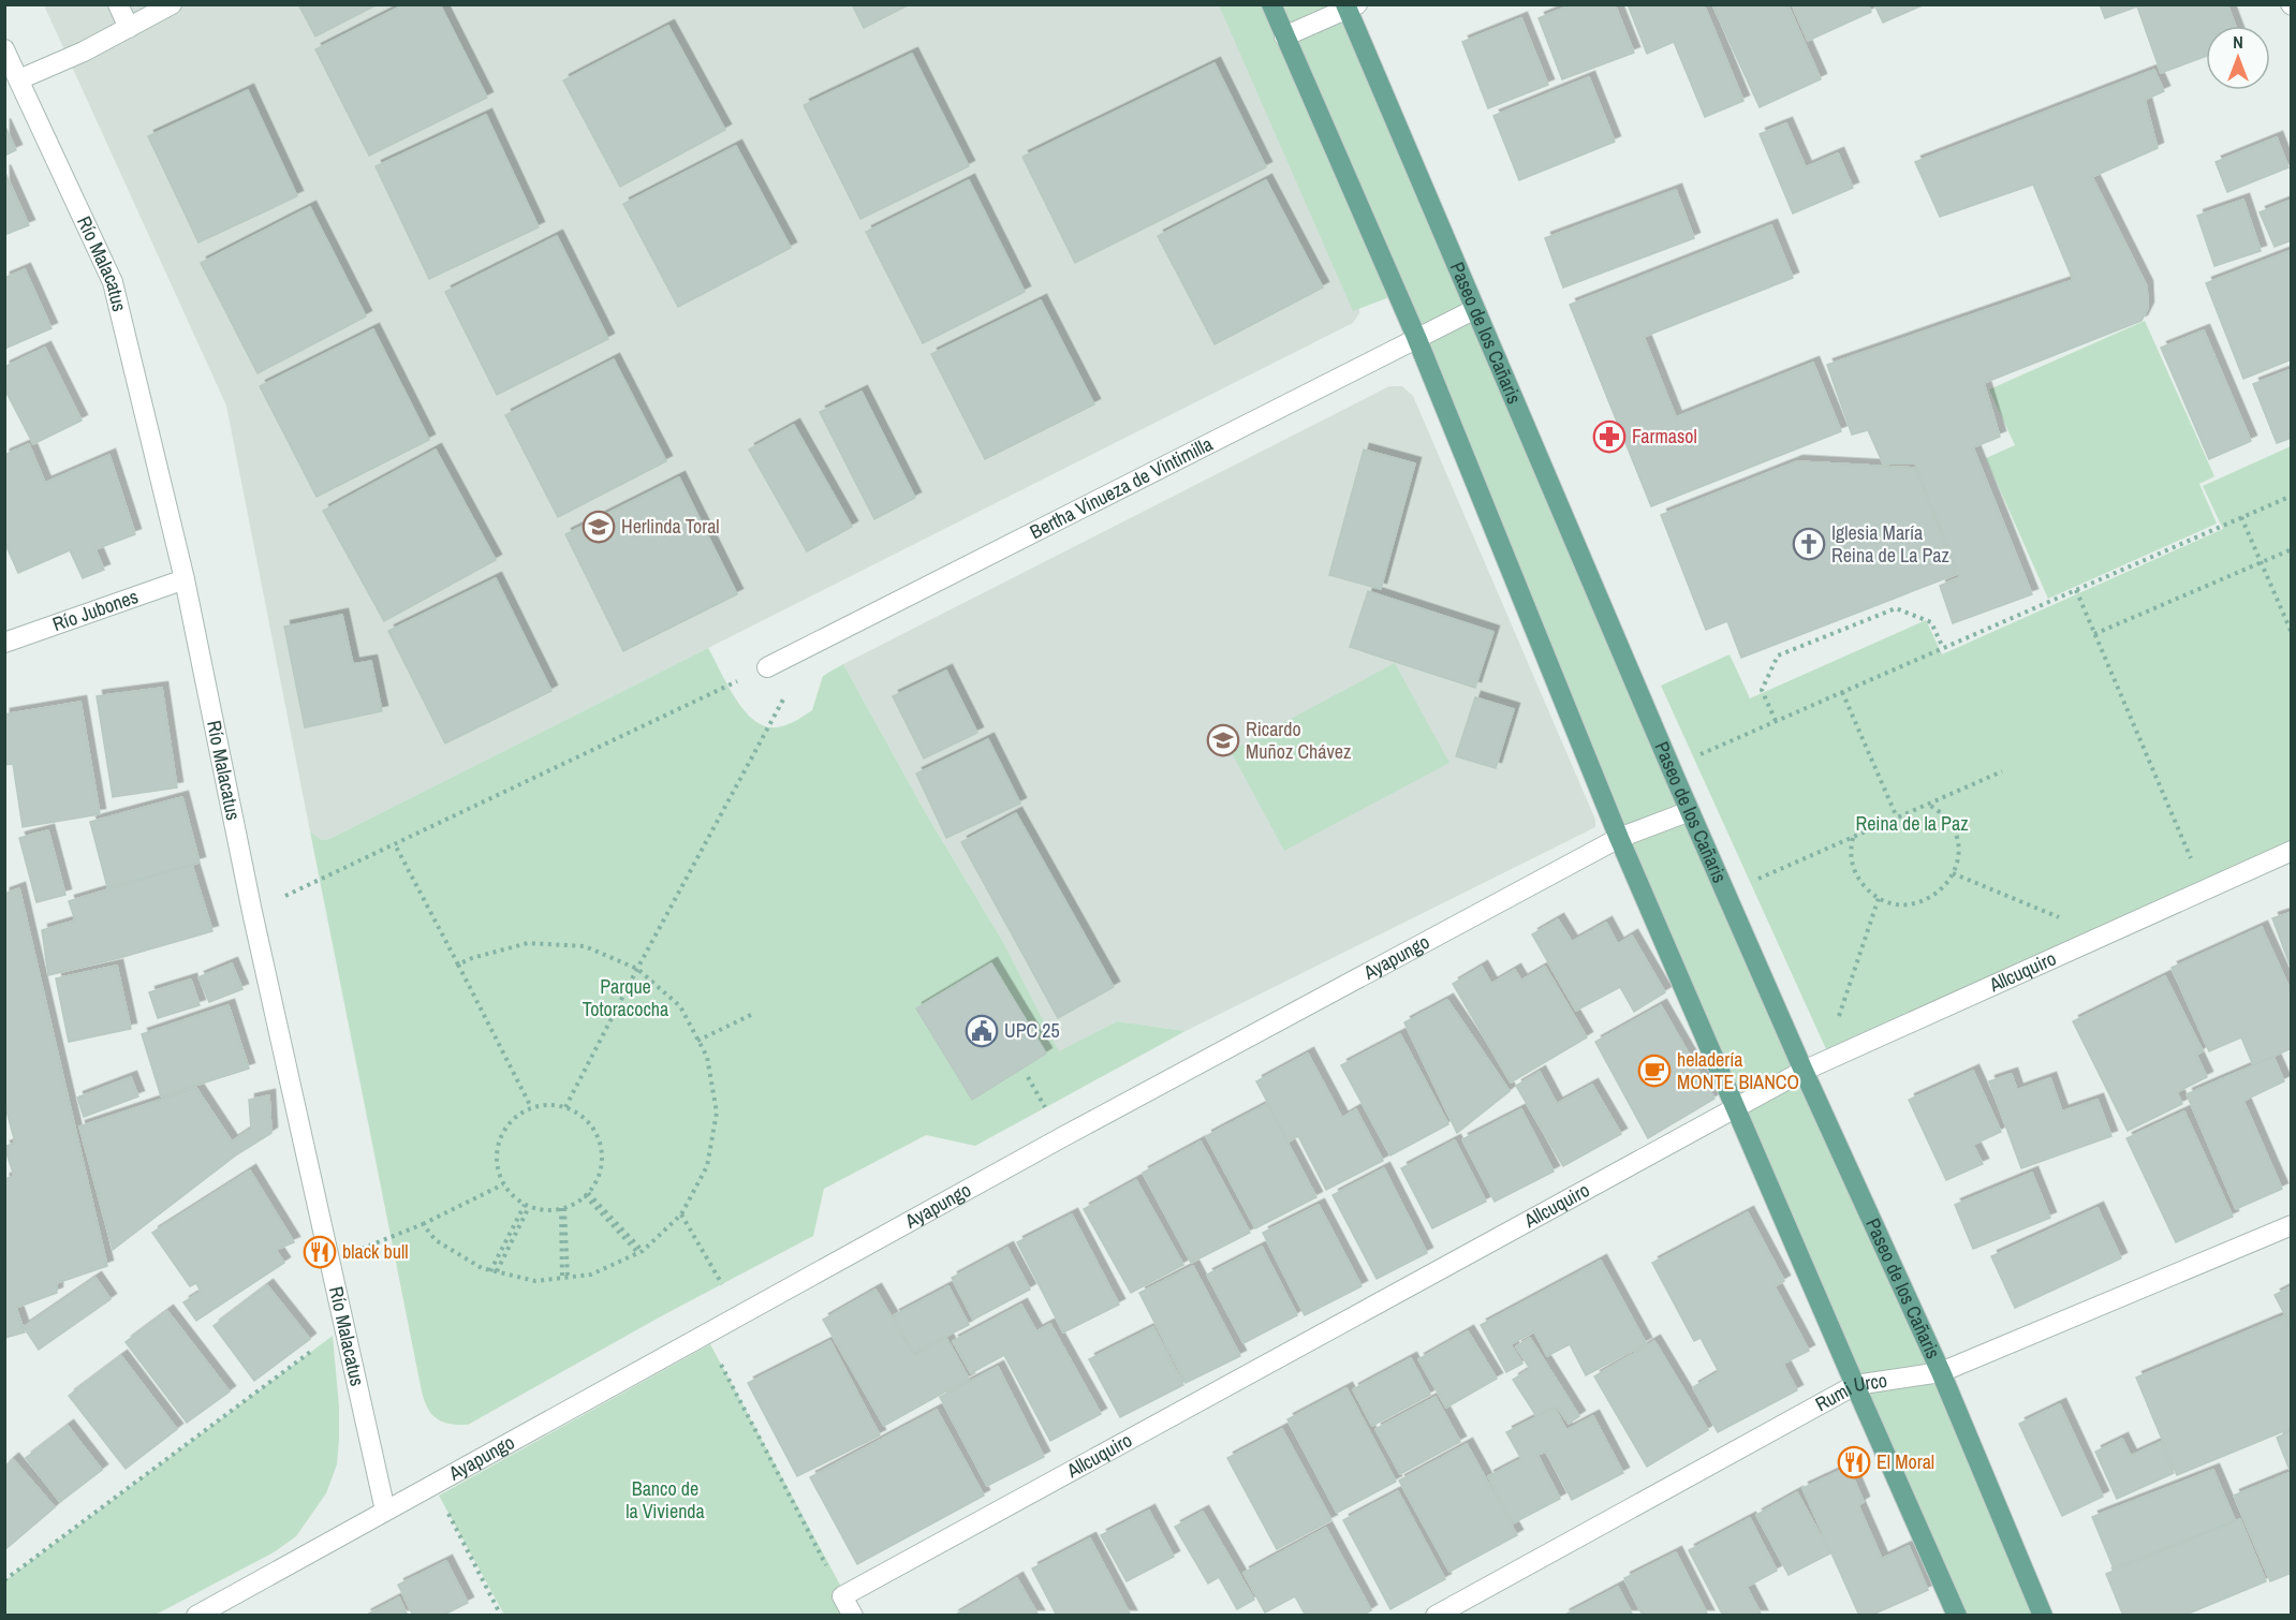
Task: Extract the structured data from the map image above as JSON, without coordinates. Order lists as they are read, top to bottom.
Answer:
{
  "streets": {
    "main road": ["Paseo de los Cañaris"],
    "street": [
      "Río Malacatus",
      "Bertha Vinueza de Vintimilla",
      "Río Jubones",
      "Ayapungo",
      "Allcuquiro",
      "Rumi Urco"
    ]
  },
  "crossings": [
    ["Río Malacatus", "Río Jubones"],
    ["Río Malacatus", "Ayapungo"],
    ["Paseo de los Cañaris", "Bertha Vinueza de Vintimilla"],
    ["Paseo de los Cañaris", "Ayapungo"],
    ["Paseo de los Cañaris", "Allcuquiro"],
    ["Paseo de los Cañaris", "Rumi Urco"]
  ],
  "parks": ["Reina de la Paz", "Parque Totoracocha", "Banco de la Vivienda"],
  "places": {
    "pharmacy": ["Farmasol"],
    "school or university": ["Herlinda Toral", "Ricardo Muñoz Chávez"],
    "church": ["Iglesia María Reina de La Paz"],
    "public building": ["UPC 25"],
    "cafe": ["heladería MONTE BIANCO"],
    "restaurant": ["black bull", "El Moral"]
  },
  "north": "top"
}
